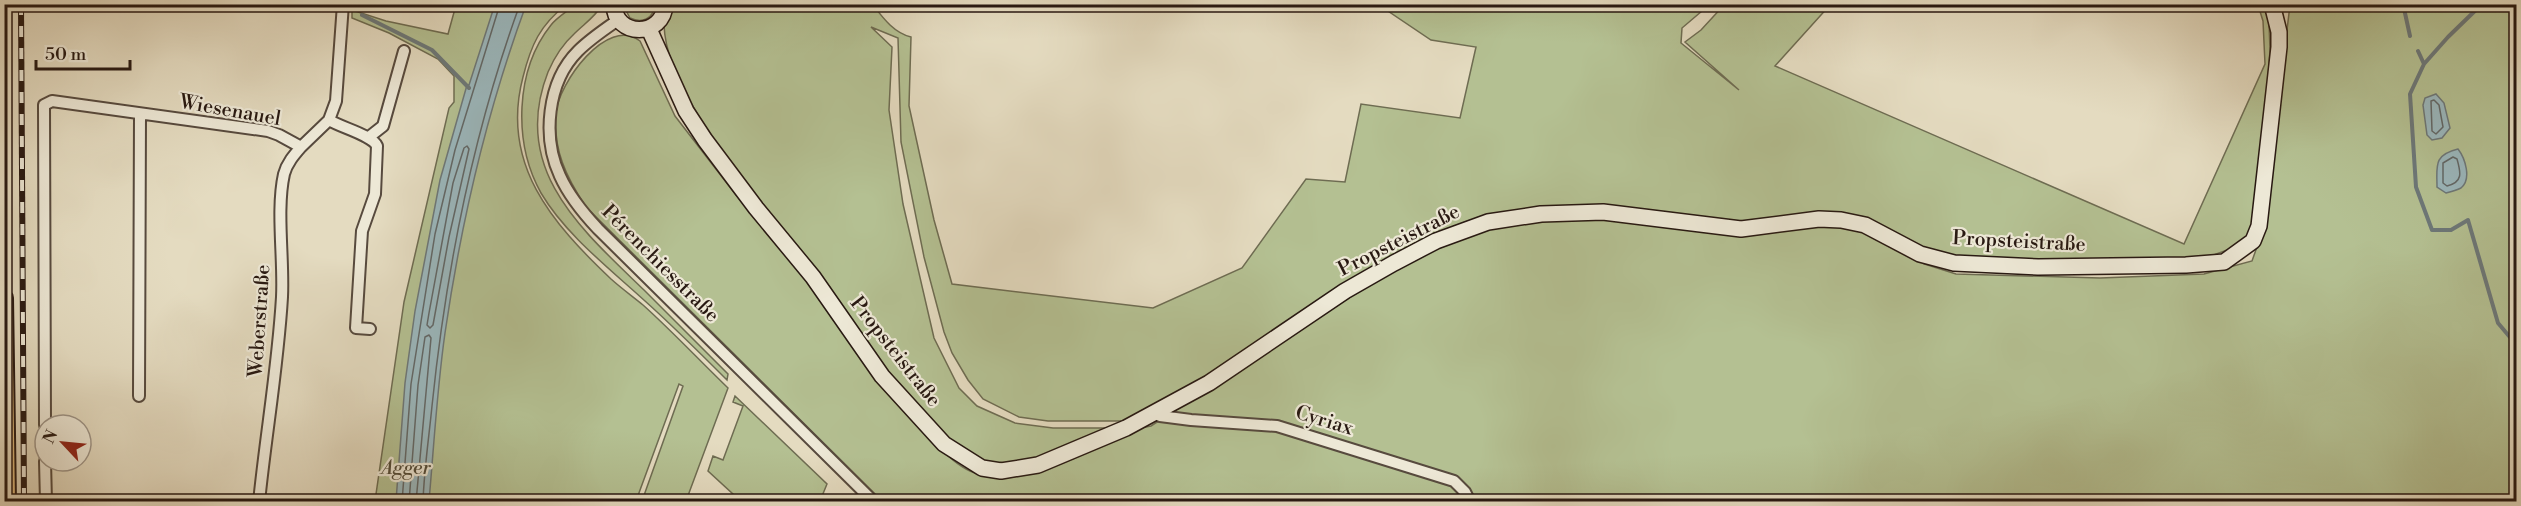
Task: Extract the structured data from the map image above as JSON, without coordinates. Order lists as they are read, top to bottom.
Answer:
{
  "streets": {
    "street": [
      "Wiesenauel",
      "Propsteistraße",
      "Pérenchiesstraße",
      "Weberstraße",
      "Cyriax"
    ]
  },
  "crossings": [
    ["Wiesenauel", "Weberstraße"],
    ["Propsteistraße", "Cyriax"]
  ],
  "parks": ["Agger"],
  "scale_bar": "50 m",
  "north": "top left"
}
